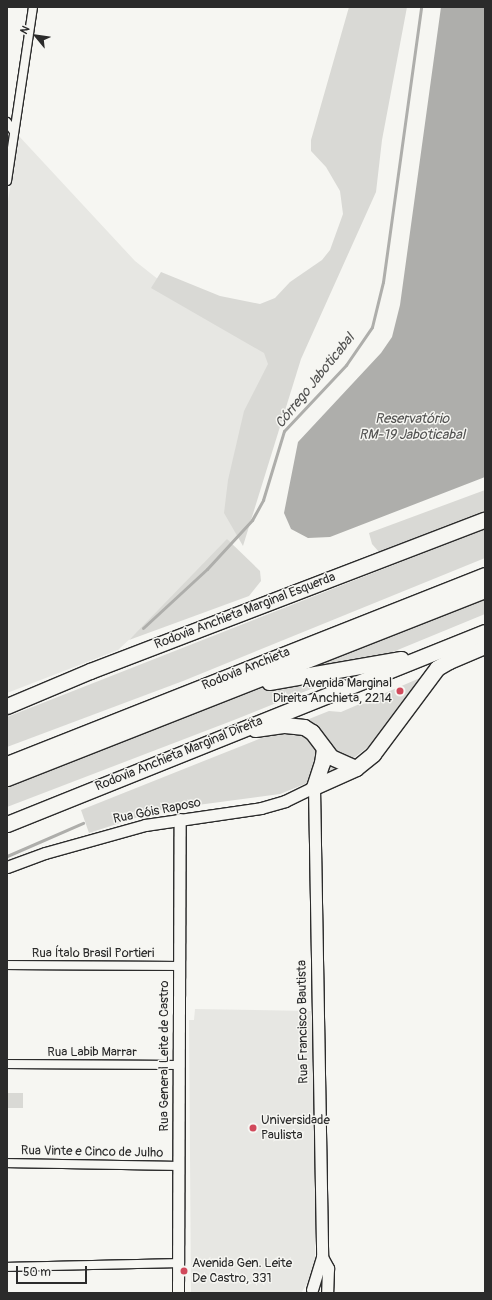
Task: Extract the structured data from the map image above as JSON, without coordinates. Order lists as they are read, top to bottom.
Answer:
{
  "streets": {
    "highway": ["Rodovia Anchieta Marginal Esquerda", "Rodovia Anchieta", "Rodovia Anchieta Marginal Direita"],
    "street": [
      "Rua Góis Raposo",
      "Rua Ítalo Brasil Portieri",
      "Rua Francisco Bautista",
      "Rua Labib Marrar",
      "Rua General Leite de Castro",
      "Rua Vinte e Cinco de Julho"
    ]
  },
  "crossings": [
    ["Rua Góis Raposo", "Rua Francisco Bautista"],
    ["Rua Góis Raposo", "Rua General Leite de Castro"],
    ["Rua Ítalo Brasil Portieri", "Rua General Leite de Castro"],
    ["Rua Labib Marrar", "Rua General Leite de Castro"],
    ["Rua General Leite de Castro", "Rua Vinte e Cinco de Julho"]
  ],
  "water": ["Córrego Jaboticabal", "Reservatório RM-19 Jaboticabal"],
  "places": ["Avenida Marginal Direita Anchieta, 2214", "Universidade Paulista", "Avenida Gen. Leite De Castro, 331"],
  "scale_bar": "50 m",
  "north": "top left"
}
